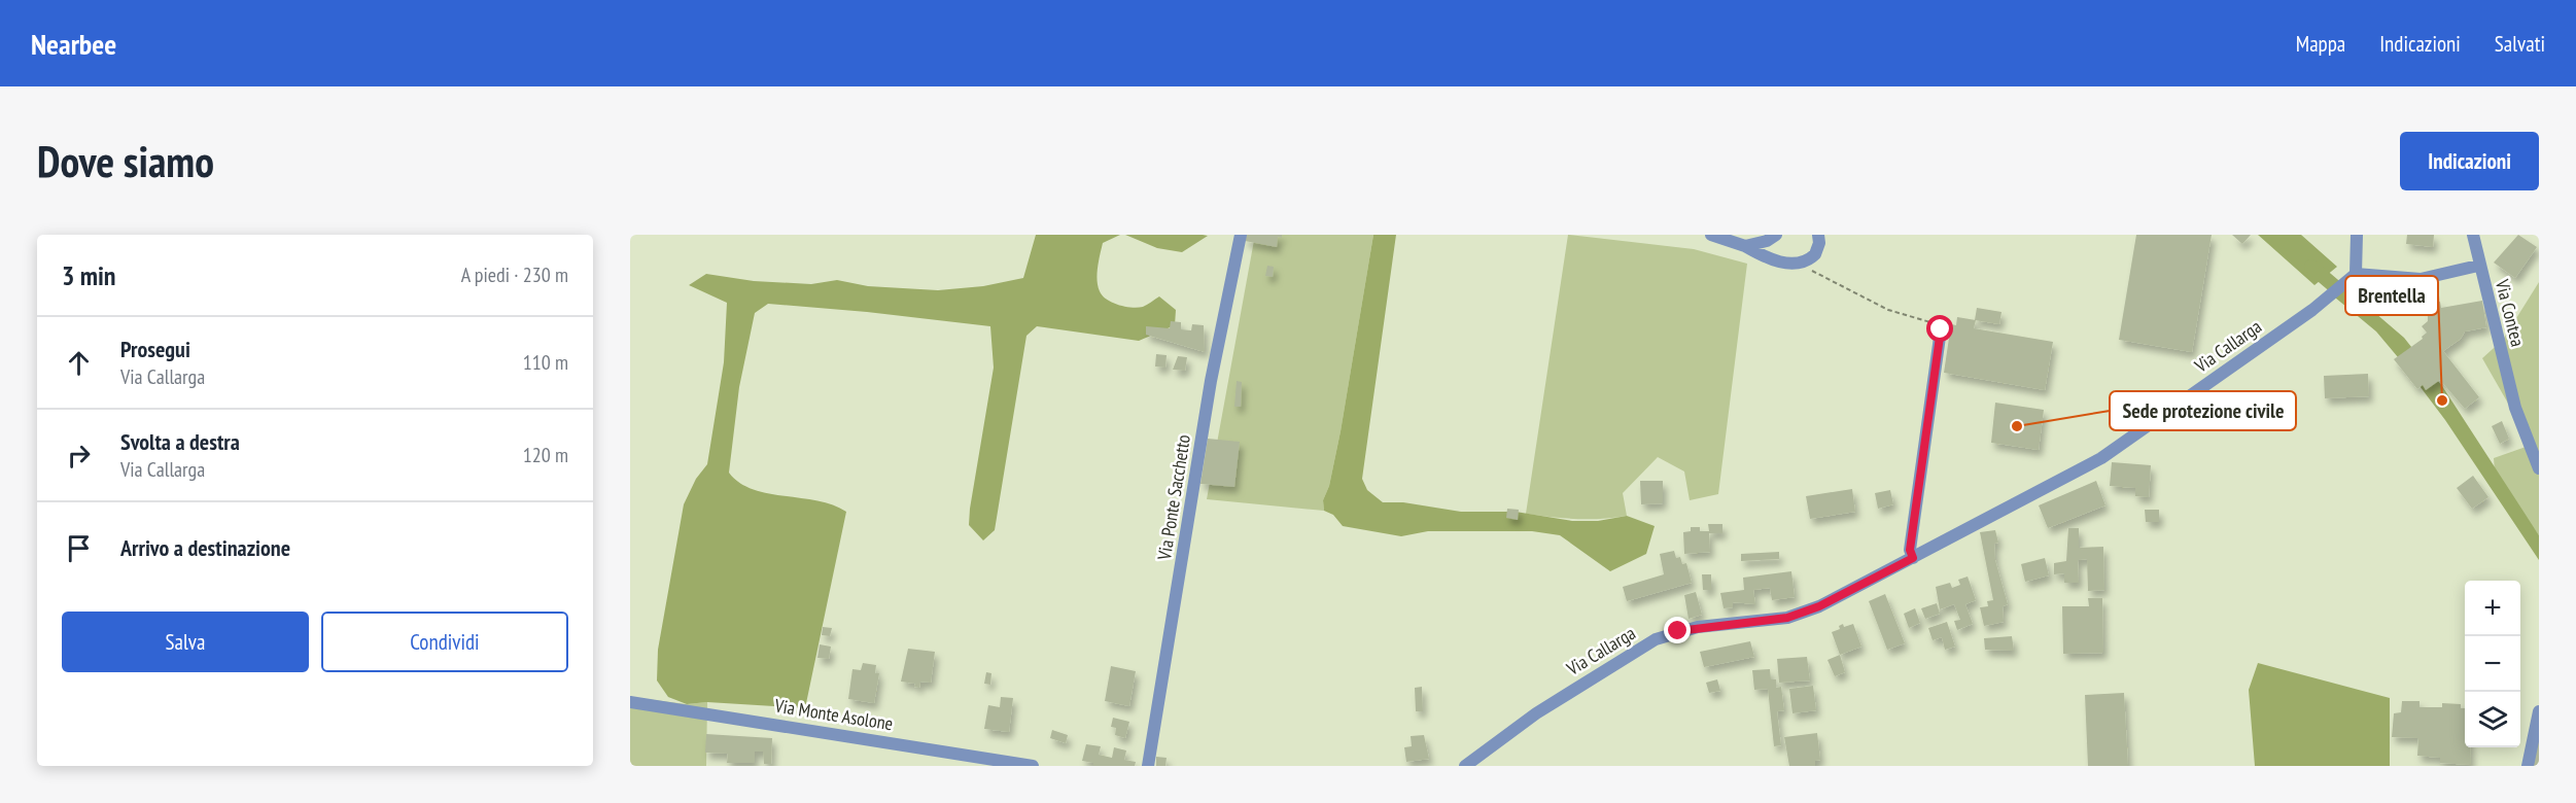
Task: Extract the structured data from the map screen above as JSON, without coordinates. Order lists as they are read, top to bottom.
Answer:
{
  "streets": {
    "street": [
      "Via Contea",
      "Via Callarga",
      "Via Ponte Sacchetto",
      "Via Monte Asolone"
    ]
  },
  "places": ["Brentella", "Sede protezione civile"],
  "page": {
    "header": "Nearbee",
    "nav": ["Mappa", "Indicazioni", "Salvati"],
    "buttons": [
      "Indicazioni",
      ["Salva", "Condividi"]
    ],
    "title": "Dove siamo",
    "heading": ["3 min", "A piedi · 230 m"],
    "list": [
      ["Prosegui", "Via Callarga", "110 m"],
      ["Svolta a destra", "Via Callarga", "120 m"],
      "Arrivo a destinazione"
    ],
    "map_buttons": ["+", "−"]
  }
}
